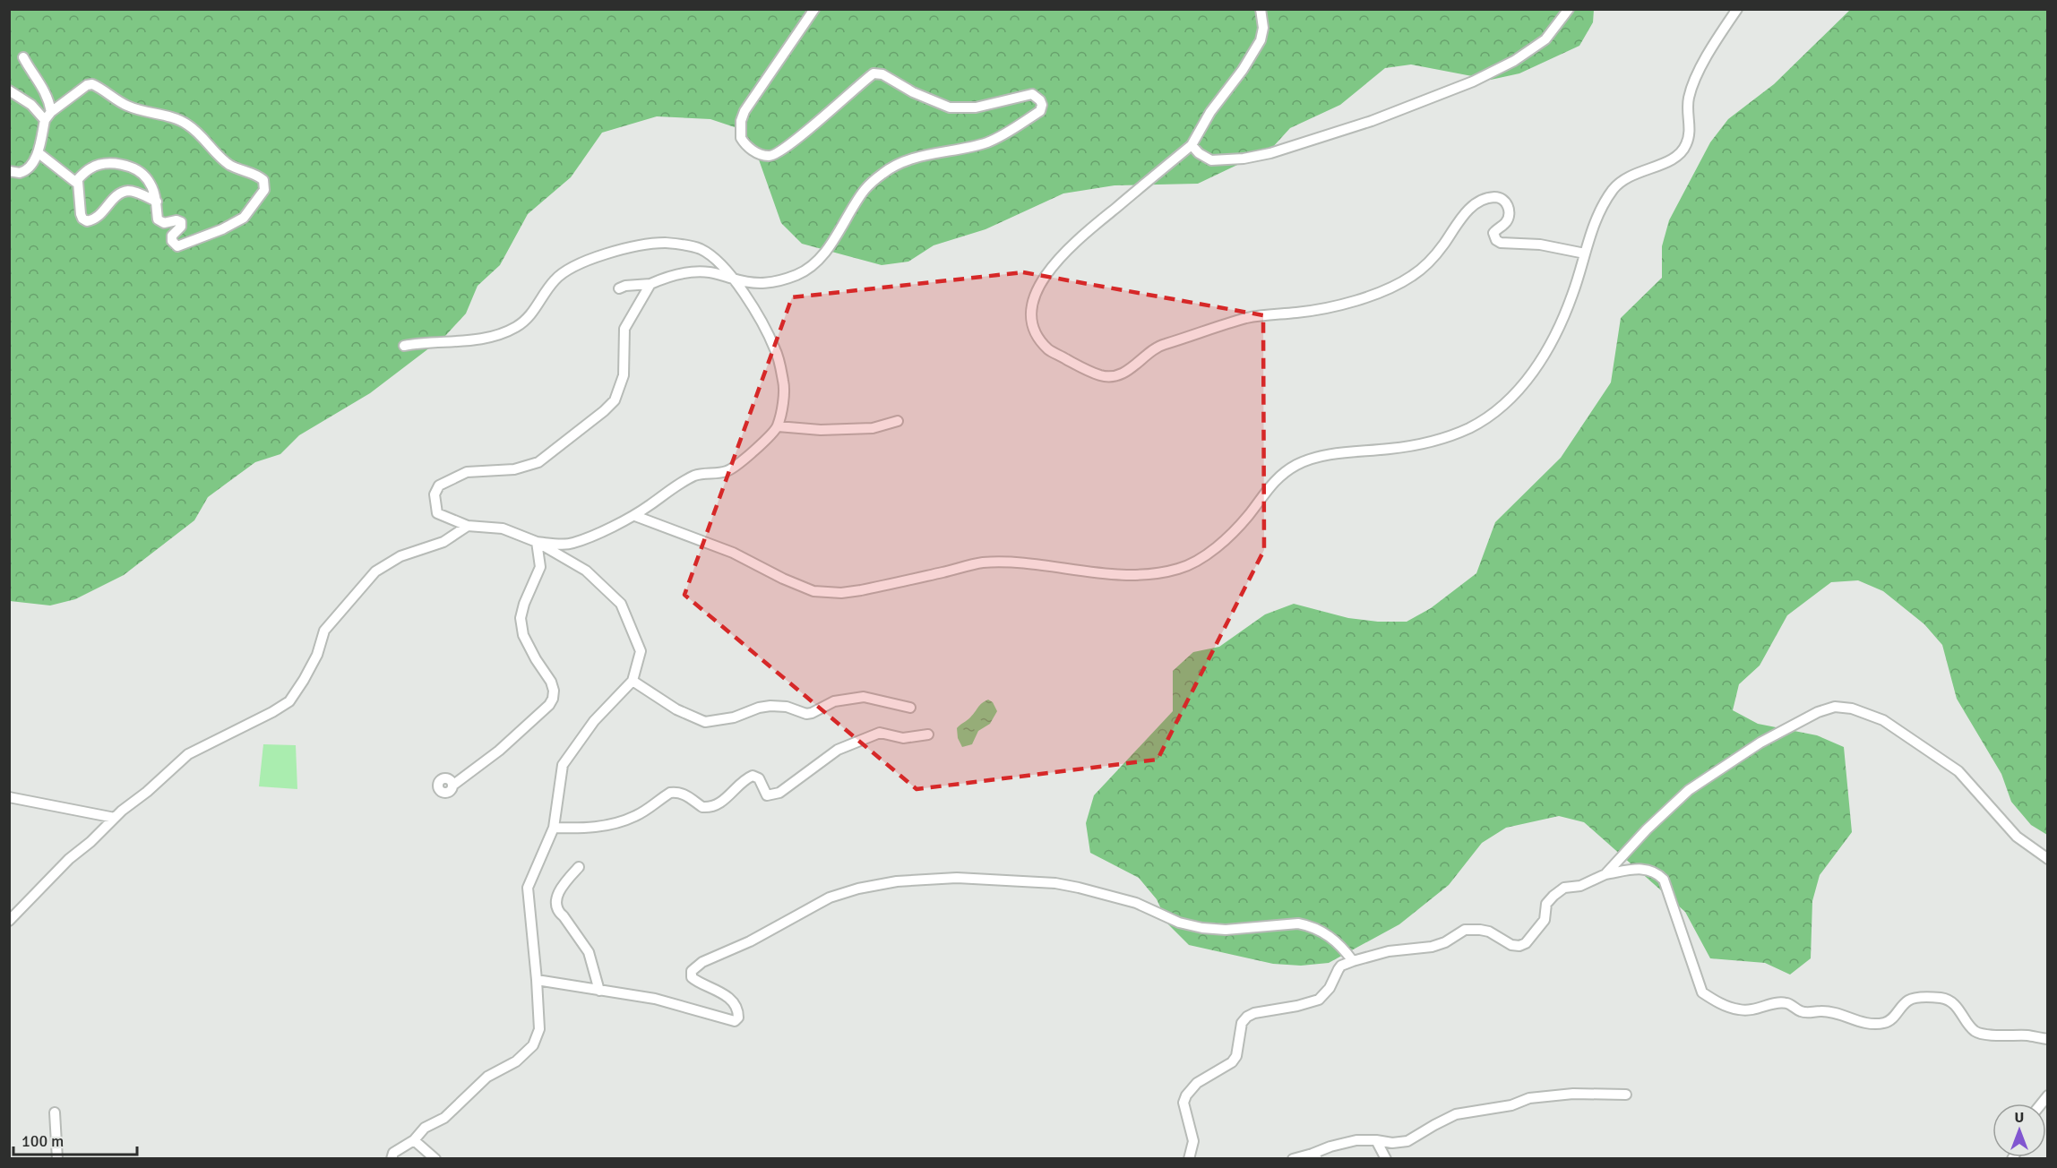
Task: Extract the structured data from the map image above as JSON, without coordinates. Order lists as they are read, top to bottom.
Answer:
{
  "scale_bar": "100 m",
  "north": "top"
}
